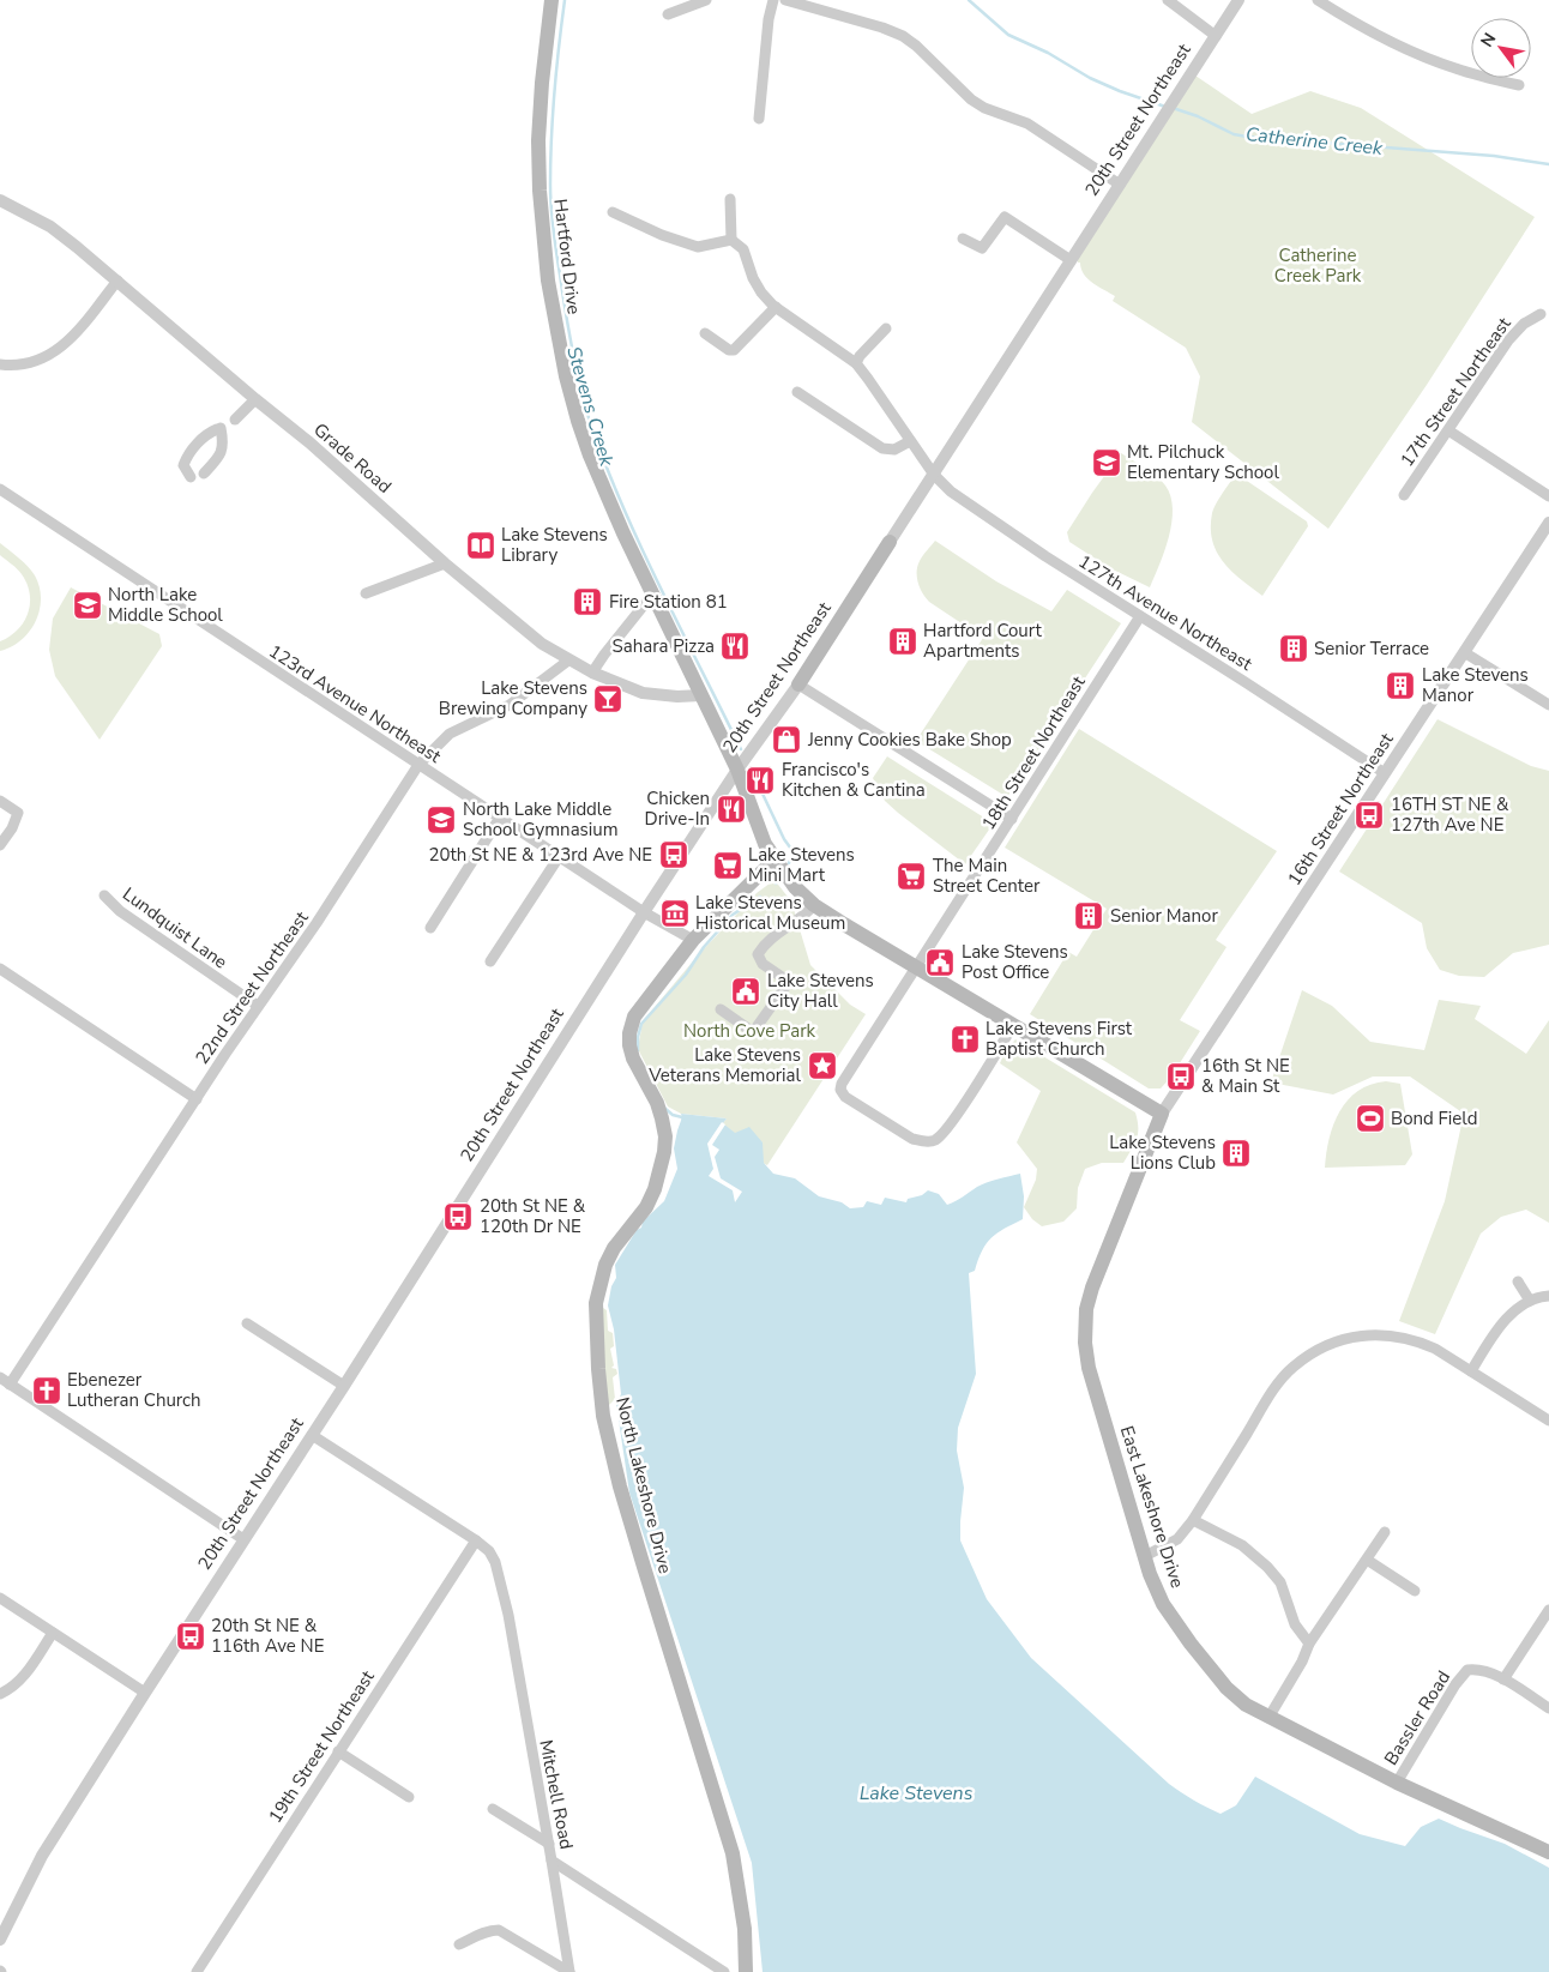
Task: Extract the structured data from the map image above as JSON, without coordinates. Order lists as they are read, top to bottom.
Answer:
{
  "streets": {
    "main road": [
      "20th Street Northeast",
      "Hartford Drive",
      "North Lakeshore Drive",
      "East Lakeshore Drive"
    ],
    "street": [
      "17th Street Northeast",
      "Grade Road",
      "127th Avenue Northeast",
      "123rd Avenue Northeast",
      "18th Street Northeast",
      "16th Street Northeast",
      "Lundquist Lane",
      "22nd Street Northeast",
      "Bassler Road",
      "19th Street Northeast",
      "Mitchell Road"
    ]
  },
  "crossings": [
    ["20th Street Northeast", "Hartford Drive"],
    ["20th Street Northeast", "127th Avenue Northeast"],
    ["20th Street Northeast", "123rd Avenue Northeast"],
    ["20th Street Northeast", "Mitchell Road"],
    ["Hartford Drive", "Grade Road"],
    ["Hartford Drive", "18th Street Northeast"],
    ["Hartford Drive", "16th Street Northeast"],
    ["Hartford Drive", "North Lakeshore Drive"],
    ["Hartford Drive", "East Lakeshore Drive"],
    ["Grade Road", "22nd Street Northeast"],
    ["127th Avenue Northeast", "18th Street Northeast"],
    ["127th Avenue Northeast", "16th Street Northeast"],
    ["123rd Avenue Northeast", "22nd Street Northeast"],
    ["123rd Avenue Northeast", "North Lakeshore Drive"],
    ["16th Street Northeast", "East Lakeshore Drive"],
    ["Lundquist Lane", "22nd Street Northeast"],
    ["East Lakeshore Drive", "Bassler Road"],
    ["19th Street Northeast", "Mitchell Road"]
  ],
  "water": ["Catherine Creek", "Stevens Creek", "Lake Stevens"],
  "parks": ["Catherine Creek Park", "North Cove Park"],
  "places": {
    "school or university": ["Mt. Pilchuck Elementary School", "North Lake Middle School", "North Lake Middle School Gymnasium"],
    "library": ["Lake Stevens Library"],
    "building": [
      "Fire Station 81",
      "Hartford Court Apartments",
      "Senior Terrace",
      "Lake Stevens Manor",
      "Senior Manor",
      "Lake Stevens Lions Club"
    ],
    "restaurant": ["Sahara Pizza", "Francisco's Kitchen & Cantina", "Chicken Drive-In"],
    "bar": ["Lake Stevens Brewing Company"],
    "shop": ["Jenny Cookies Bake Shop"],
    "bus stop": [
      "16TH ST NE & 127th Ave NE",
      "20th St NE & 123rd Ave NE",
      "16th St NE & Main St",
      "20th St NE & 120th Dr NE",
      "20th St NE & 116th Ave NE"
    ],
    "supermarket": ["Lake Stevens Mini Mart", "The Main Street Center"],
    "museum": ["Lake Stevens Historical Museum"],
    "public building": ["Lake Stevens Post Office", "Lake Stevens City Hall"],
    "church": ["Lake Stevens First Baptist Church", "Ebenezer Lutheran Church"],
    "place": ["Lake Stevens Veterans Memorial"],
    "sports": ["Bond Field"]
  },
  "north": "top left"
}
